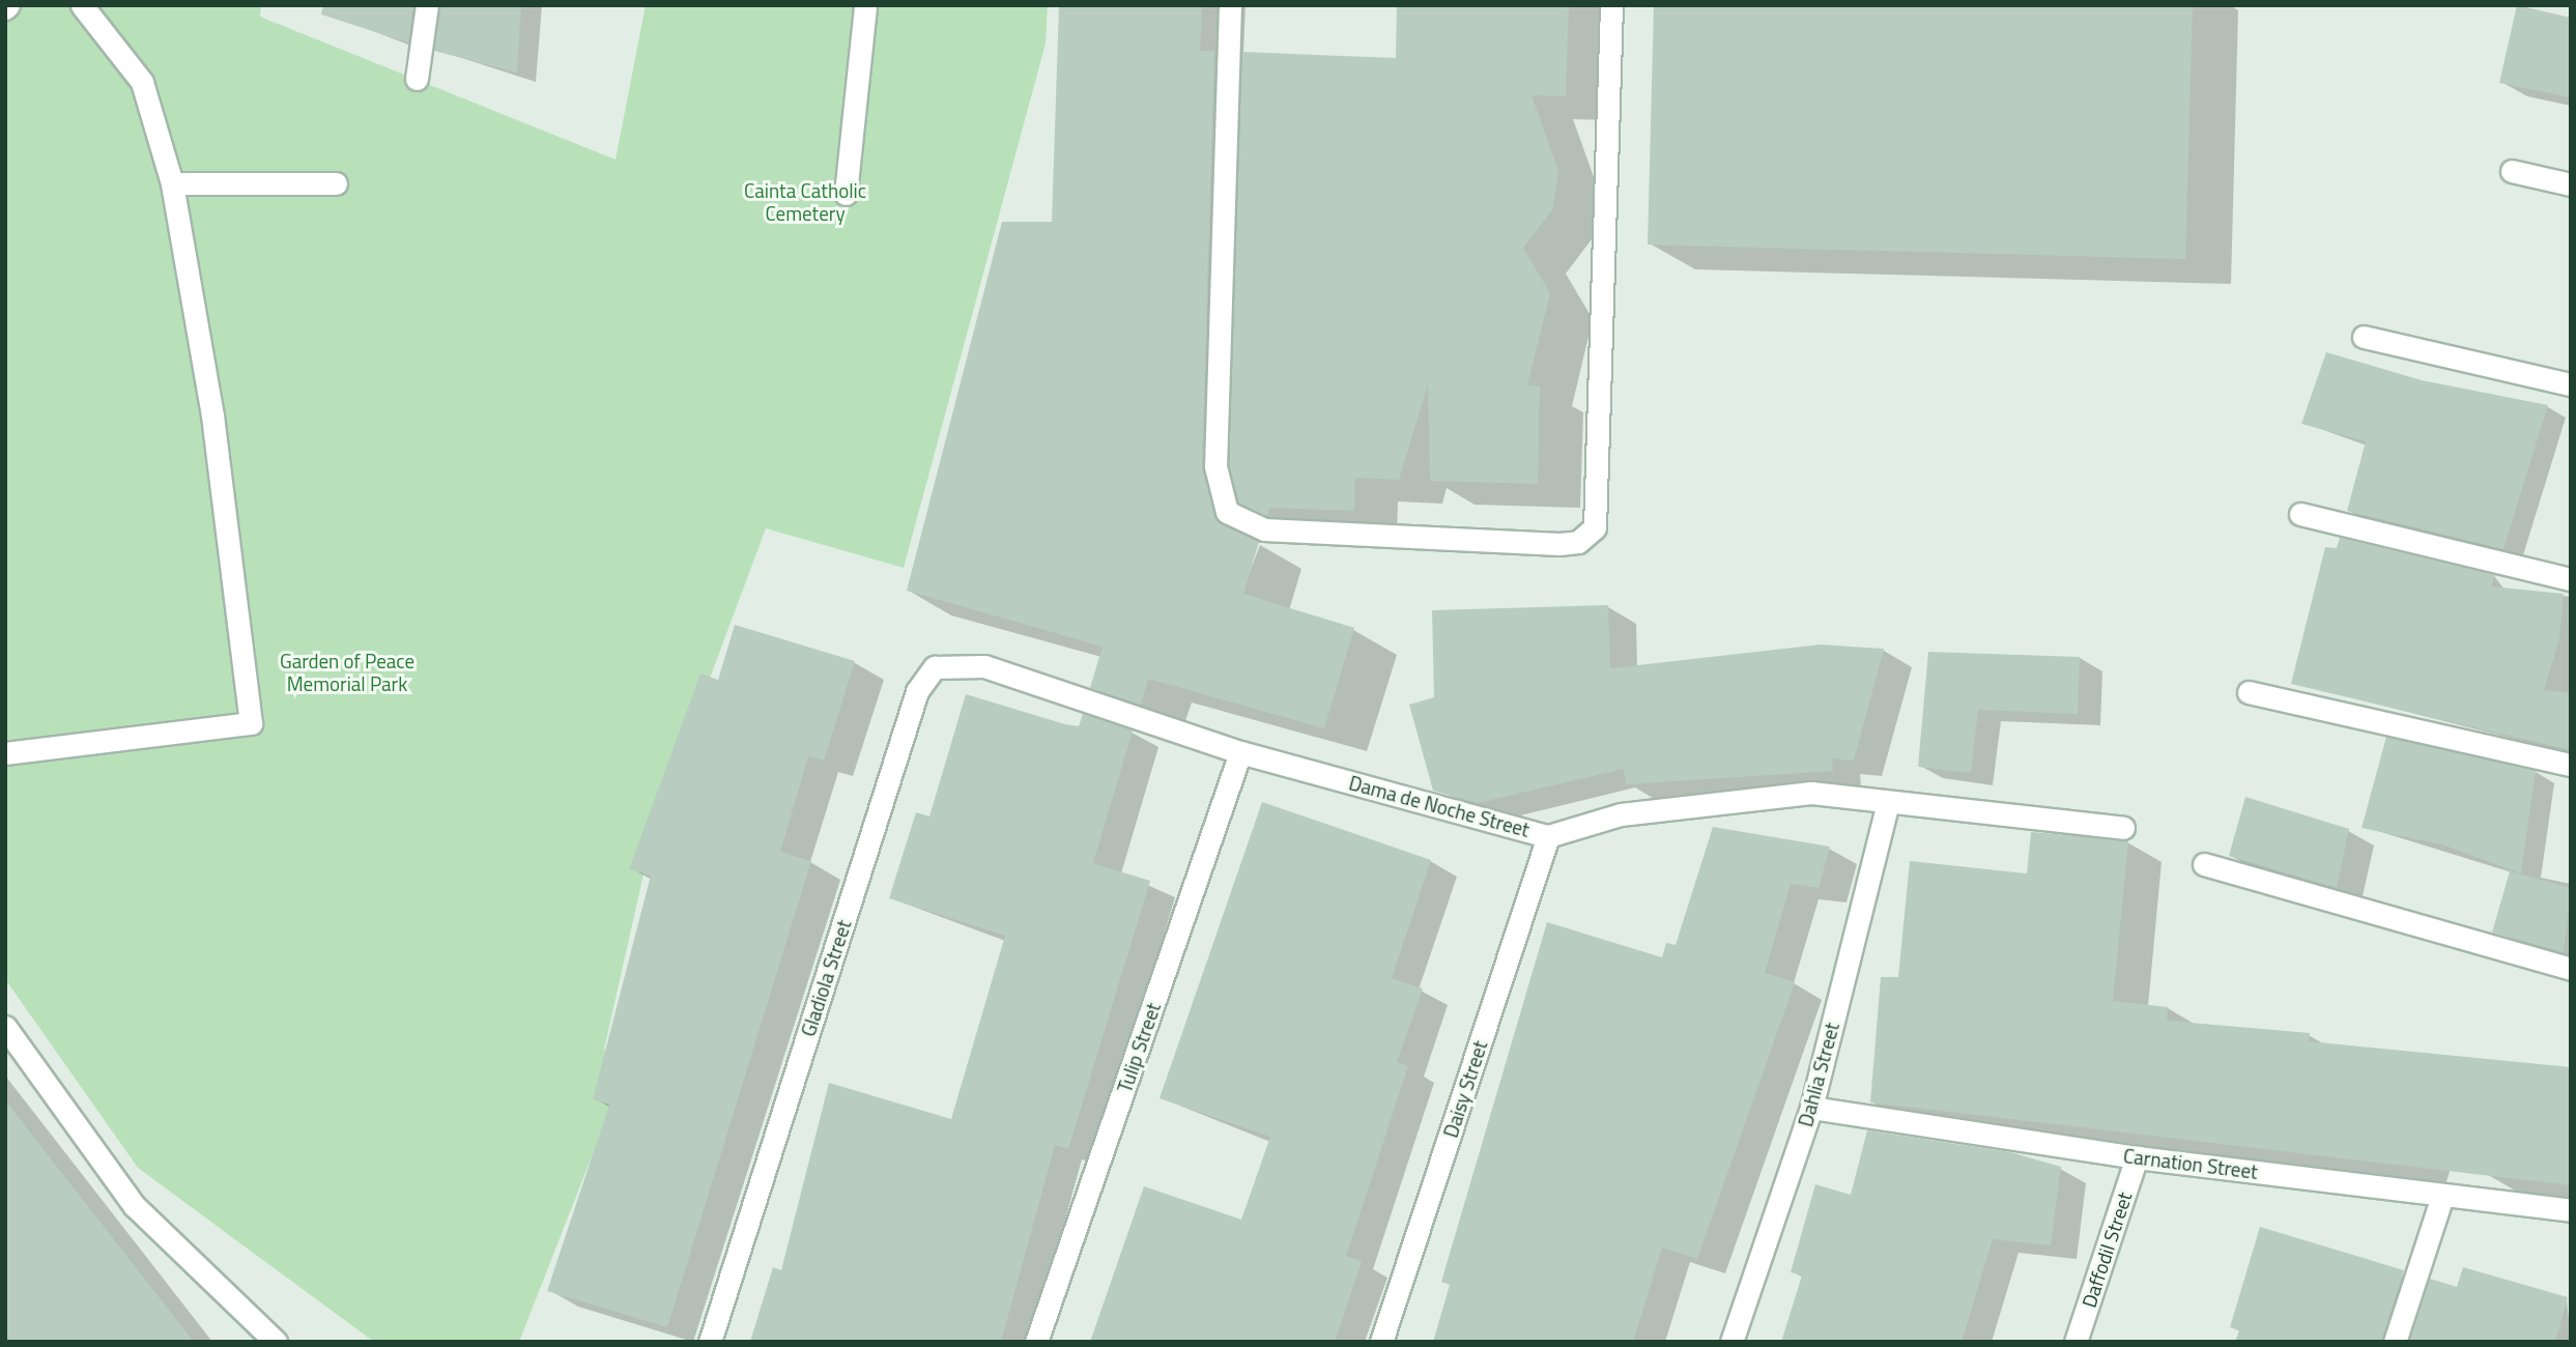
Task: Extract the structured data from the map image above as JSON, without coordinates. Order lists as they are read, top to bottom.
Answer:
{
  "streets": {
    "street": [
      "Dama de Noche Street",
      "Gladiola Street",
      "Tulip Street",
      "Dahlia Street",
      "Daisy Street",
      "Carnation Street",
      "Daffodil Street"
    ]
  },
  "crossings": [
    ["Dama de Noche Street", "Gladiola Street"],
    ["Dama de Noche Street", "Tulip Street"],
    ["Dama de Noche Street", "Dahlia Street"],
    ["Dama de Noche Street", "Daisy Street"],
    ["Dahlia Street", "Carnation Street"],
    ["Carnation Street", "Daffodil Street"]
  ],
  "parks": ["Cainta Catholic Cemetery", "Garden of Peace Memorial Park"]
}
